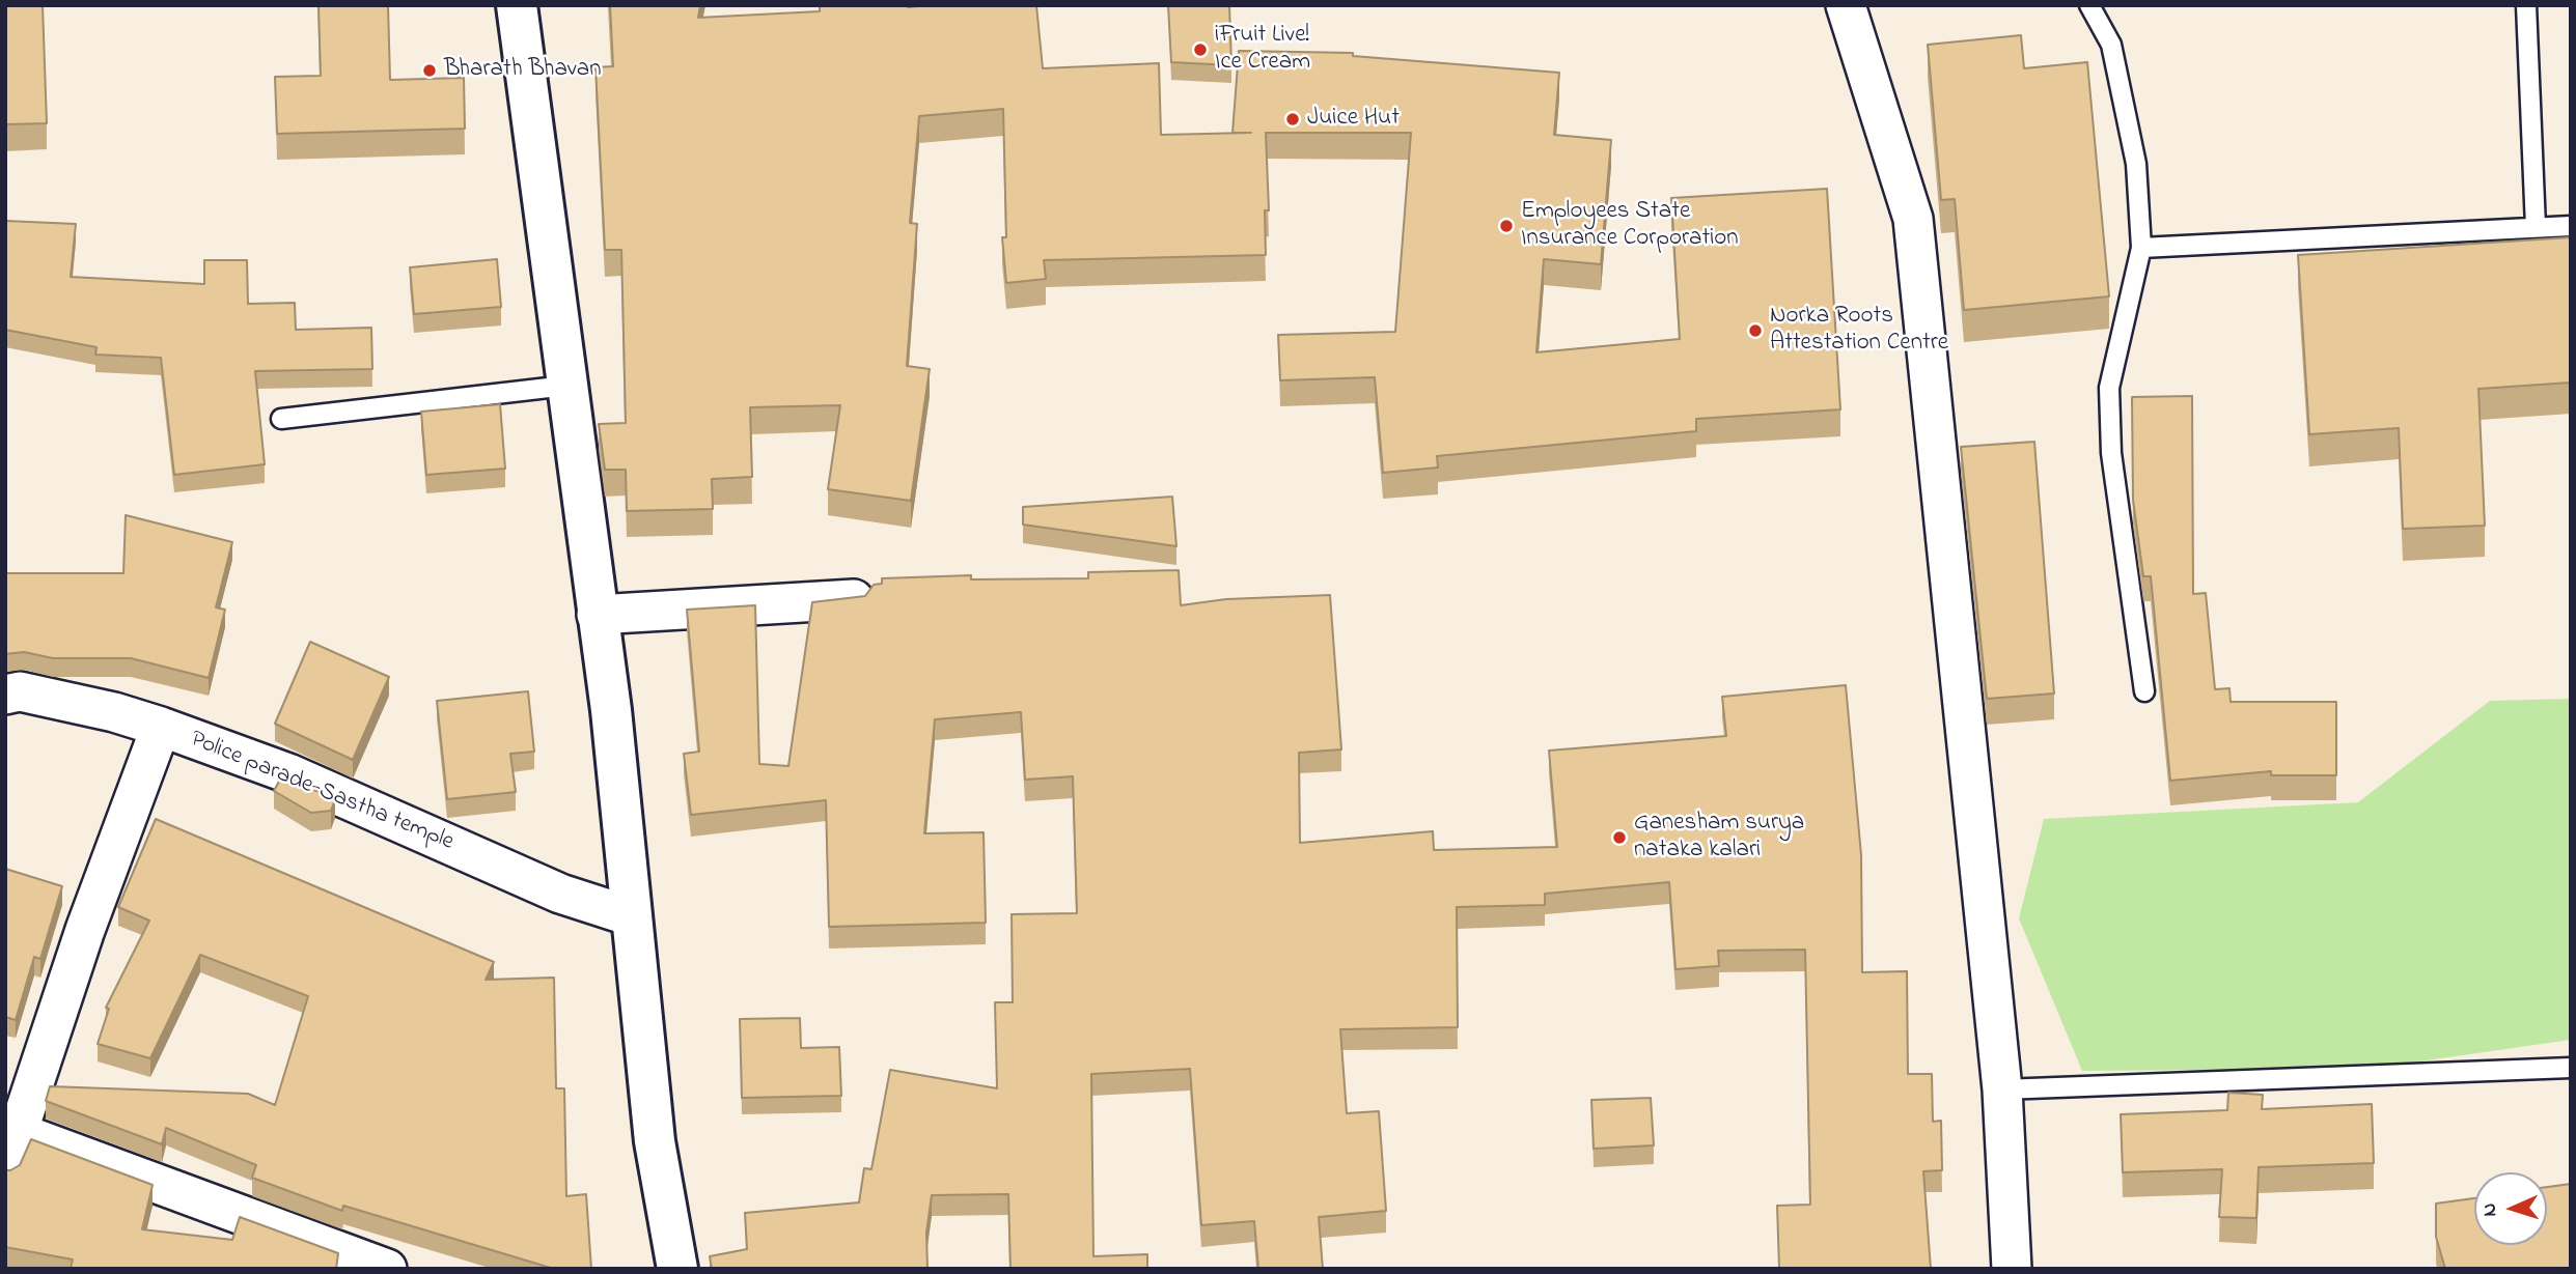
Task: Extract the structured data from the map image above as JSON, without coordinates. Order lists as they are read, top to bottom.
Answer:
{
  "streets": {
    "street": ["Police parade-Sastha temple"]
  },
  "places": [
    "iFruit Live! Ice Cream",
    "Bharath Bhavan",
    "Juice Hut",
    "Employees State Insurance Corporation",
    "Norka Roots Attestation Centre",
    "Ganesham surya nataka kalari"
  ],
  "north": "left"
}
